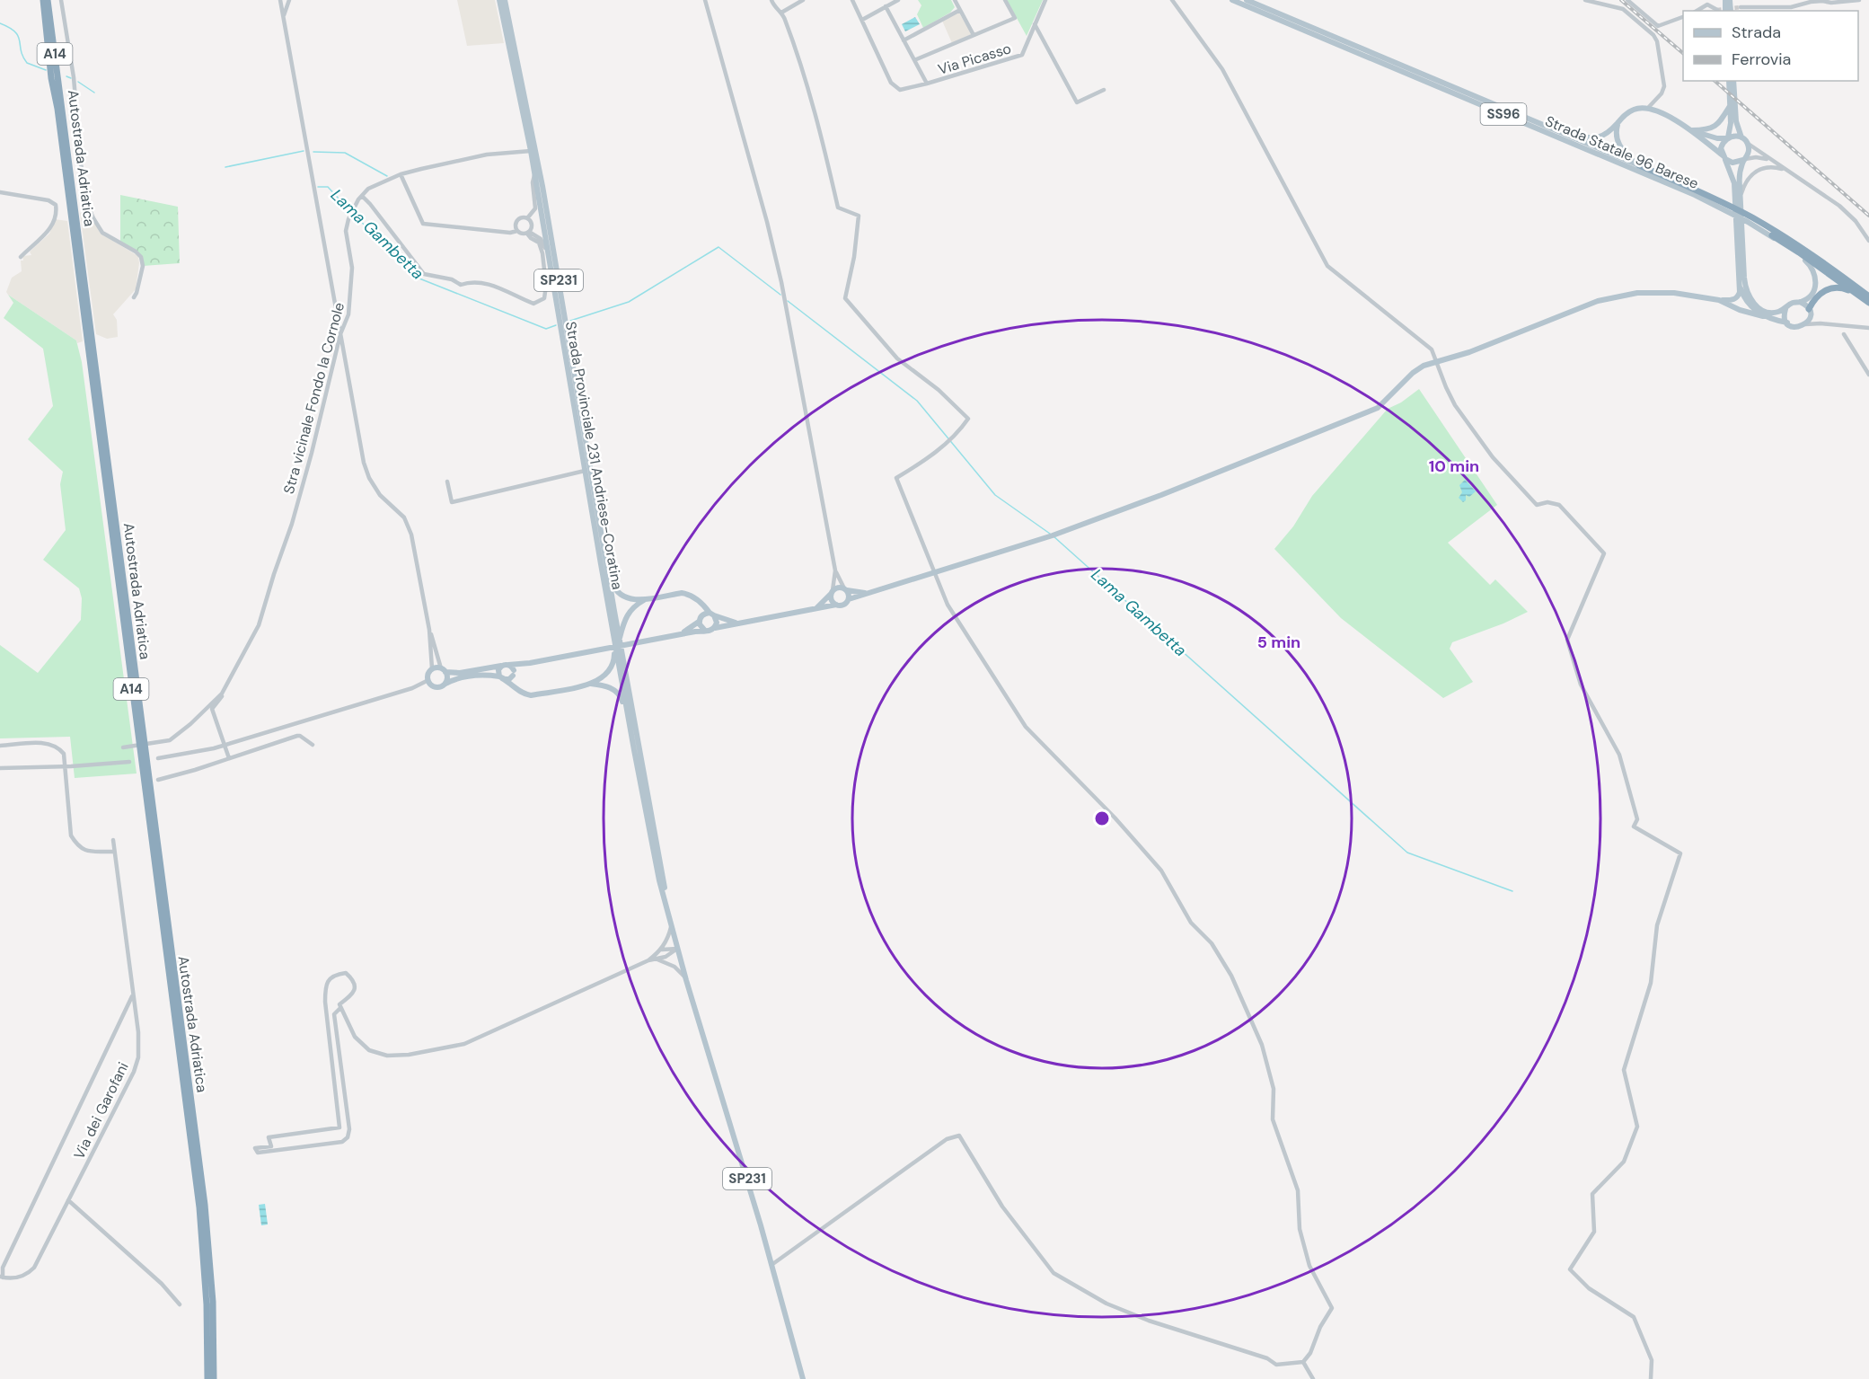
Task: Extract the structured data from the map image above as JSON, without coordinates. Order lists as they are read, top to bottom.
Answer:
{
  "streets": {
    "highway": ["A14", "Strada Statale 96 Barese", "Autostrada Adriatica"],
    "main road": ["SS96", "SP231", "Strada Provinciale 231 Andriese-Coratina"],
    "street": ["Via Picasso", "Stra vicinale Fondo la Cornole", "Via dei Garofani"]
  },
  "crossings": [
    ["Stra vicinale Fondo la Cornole", "Strada Provinciale 231 Andriese-Coratina"]
  ],
  "water": ["Lama Gambetta"],
  "legend": ["Strada", "Ferrovia"],
  "rings": ["10 min", "5 min"]
}
